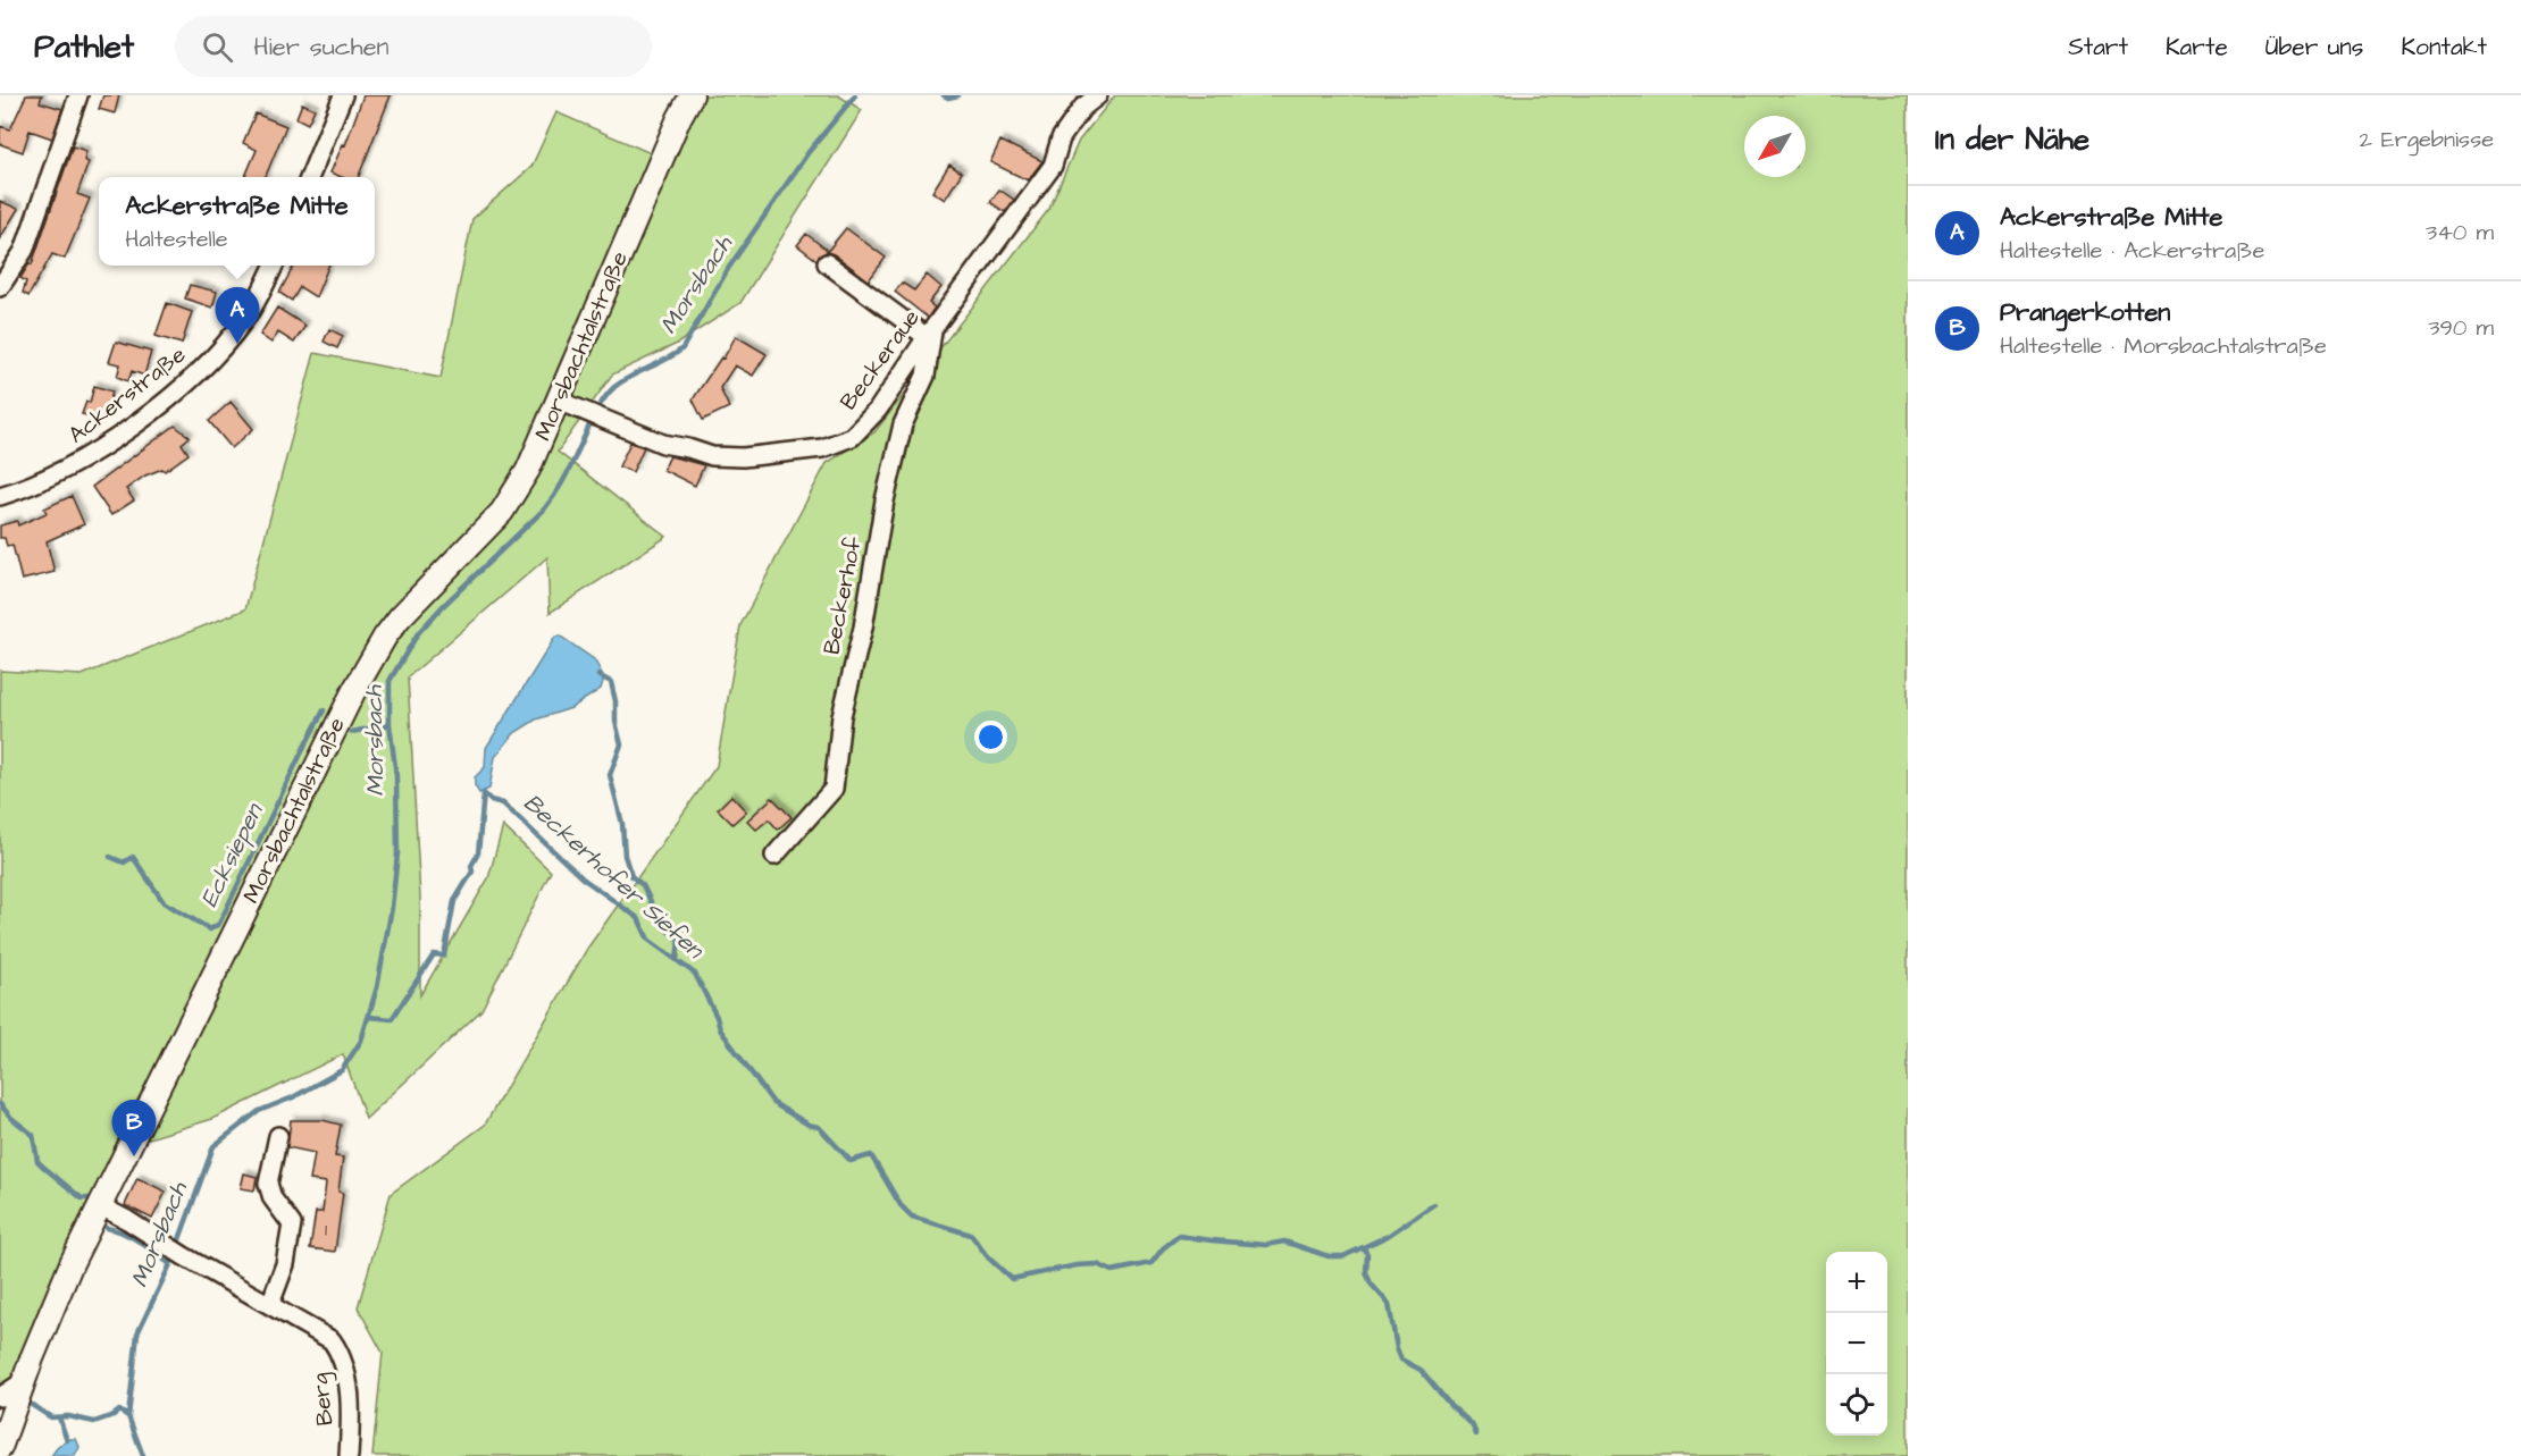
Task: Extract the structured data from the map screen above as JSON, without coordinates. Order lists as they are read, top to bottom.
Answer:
{
  "streets": {
    "main road": ["Morsbachtalstraße"],
    "street": [
      "Beckeraue",
      "Ackerstraße",
      "Beckerhof",
      "Berg"
    ]
  },
  "crossings": [
    ["Morsbachtalstraße", "Beckeraue"],
    ["Beckeraue", "Beckerhof"]
  ],
  "water": ["Morsbach", "Ecksiepen", "Beckerhofer Siefen"],
  "house_numbers": ["1"],
  "north": "bottom left",
  "page": {
    "header": "Pathlet",
    "search": "Hier suchen",
    "nav": [
      "Start",
      "Karte",
      "Über uns",
      "Kontakt"
    ],
    "heading": ["In der Nähe", "2 Ergebnisse"],
    "popup": ["Ackerstraße Mitte", "Haltestelle"],
    "list": [
      {
        "mark": "A",
        "name": "Ackerstraße Mitte",
        "note": "Haltestelle · Ackerstraße",
        "value": "340 m"
      },
      {
        "mark": "B",
        "name": "Prangerkotten",
        "note": "Haltestelle · Morsbachtalstraße",
        "value": "390 m"
      }
    ],
    "pins": ["A", "B"],
    "map_buttons": ["+", "−"]
  }
}
